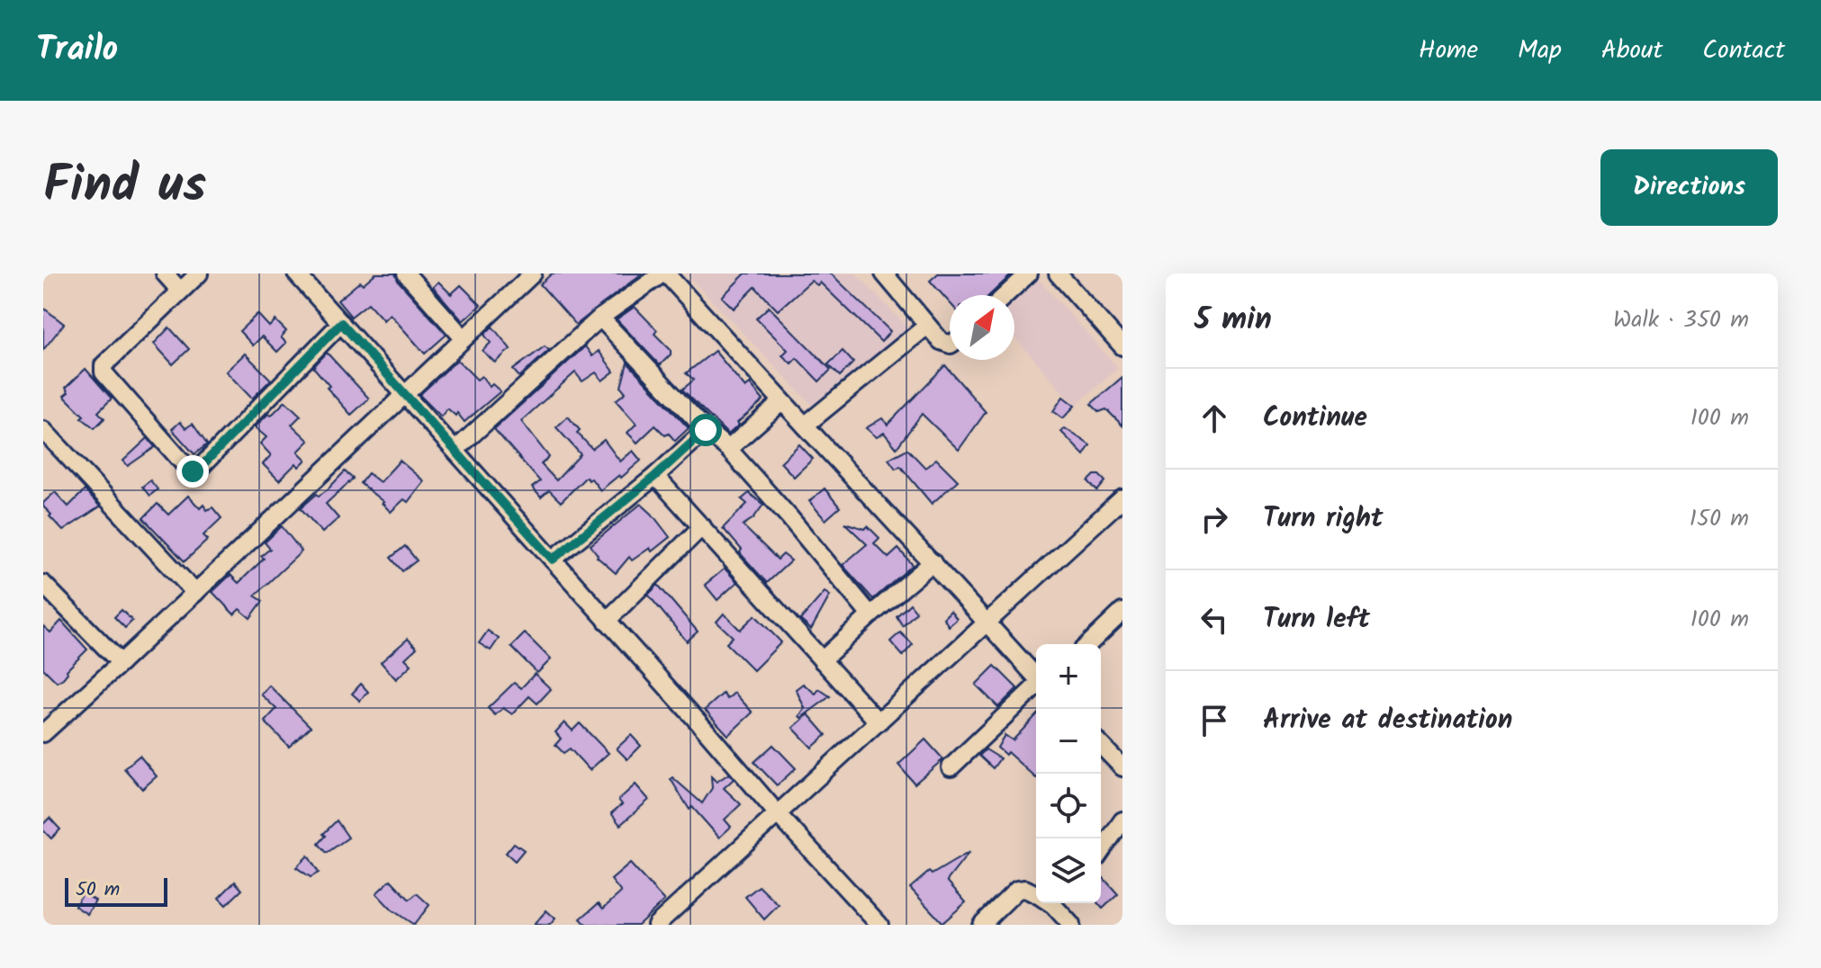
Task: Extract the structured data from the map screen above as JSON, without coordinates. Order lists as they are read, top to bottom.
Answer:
{
  "scale_bar": "50 m",
  "north": "top right",
  "page": {
    "header": "Trailo",
    "nav": [
      "Home",
      "Map",
      "About",
      "Contact"
    ],
    "title": "Find us",
    "buttons": "Directions",
    "heading": ["5 min", "Walk · 350 m"],
    "list": [
      ["Continue", "100 m"],
      ["Turn right", "150 m"],
      ["Turn left", "100 m"],
      "Arrive at destination"
    ],
    "map_buttons": ["+", "−"],
    "scale": "50 m"
  }
}
